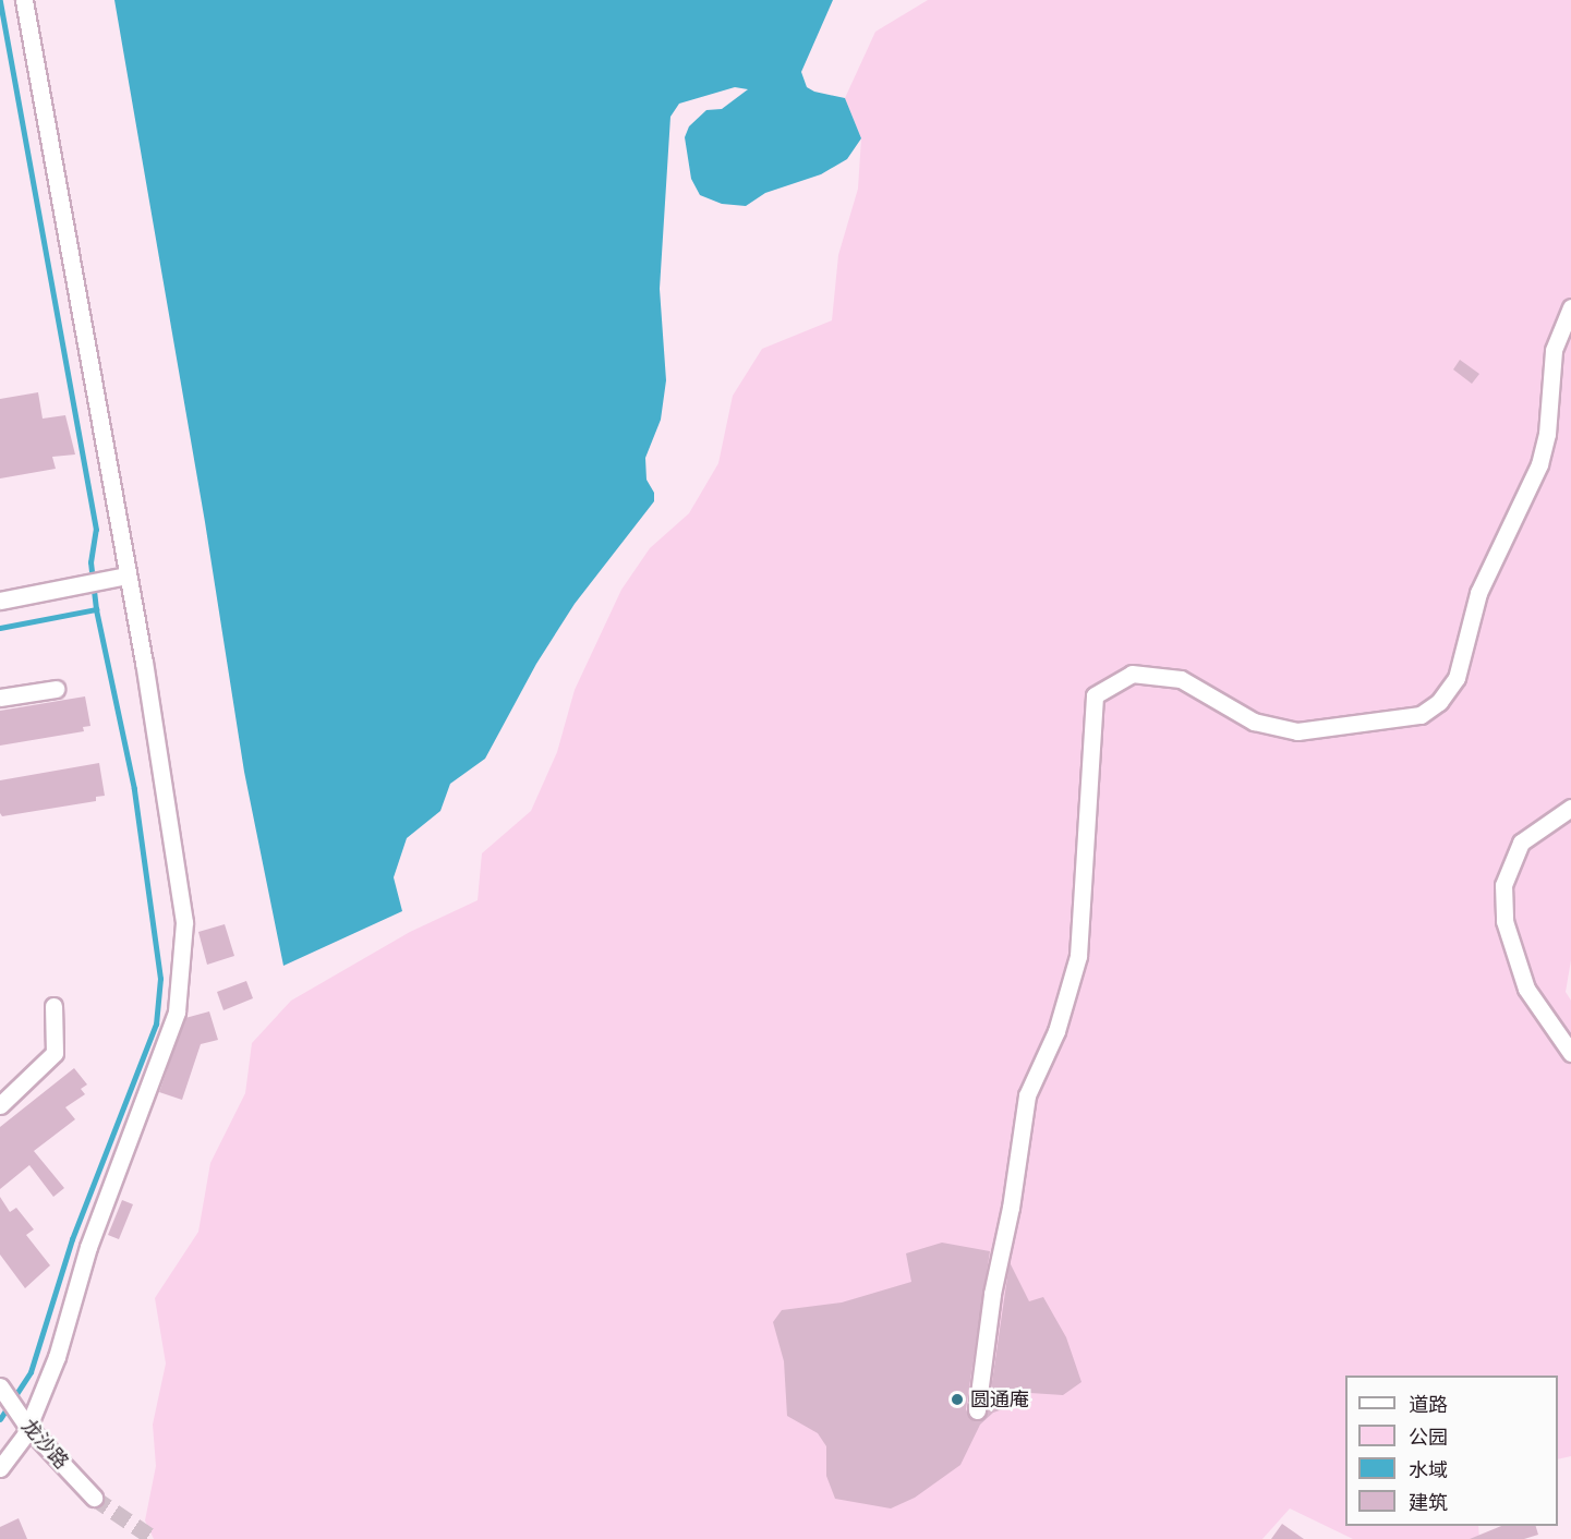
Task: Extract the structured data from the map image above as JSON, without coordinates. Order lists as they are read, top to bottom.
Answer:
{
  "streets": {
    "street": ["龙沙路"]
  },
  "places": ["圆通庵"],
  "legend": [
    "道路",
    "公园",
    "水域",
    "建筑"
  ]
}
